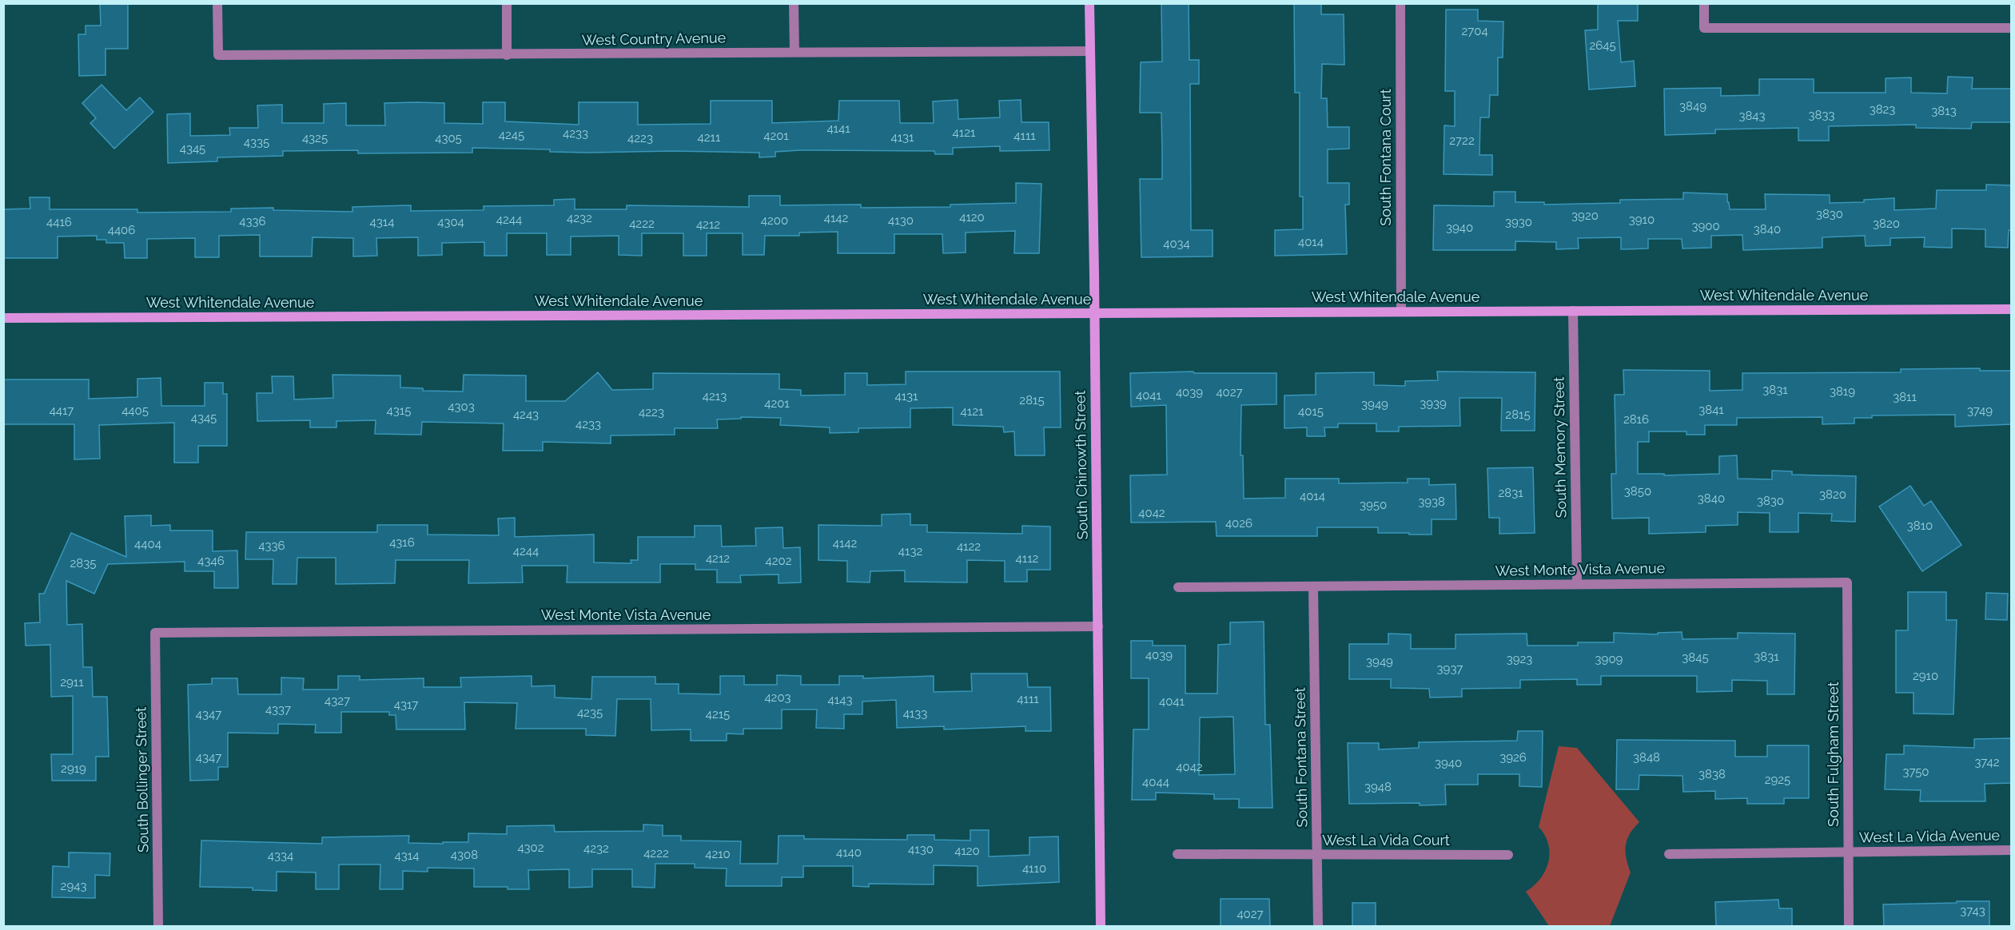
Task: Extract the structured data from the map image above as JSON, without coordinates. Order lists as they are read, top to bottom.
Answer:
{
  "streets": {
    "street": [
      "West Country Avenue",
      "South Fontana Court",
      "West Whitendale Avenue",
      "South Memory Street",
      "South Chinowth Street",
      "West Monte Vista Avenue",
      "South Fulgham Street",
      "South Fontana Street",
      "South Bollinger Street",
      "West La Vida Avenue",
      "West La Vida Court"
    ]
  },
  "crossings": [
    ["West Country Avenue", "South Chinowth Street"],
    ["South Fontana Court", "West Whitendale Avenue"],
    ["West Whitendale Avenue", "South Memory Street"],
    ["West Whitendale Avenue", "South Chinowth Street"],
    ["South Memory Street", "West Monte Vista Avenue"],
    ["South Chinowth Street", "West Monte Vista Avenue"],
    ["West Monte Vista Avenue", "South Fulgham Street"],
    ["West Monte Vista Avenue", "South Fontana Street"],
    ["West Monte Vista Avenue", "South Bollinger Street"],
    ["South Fulgham Street", "West La Vida Avenue"],
    ["South Fontana Street", "West La Vida Court"]
  ],
  "house_numbers": [
    "2704",
    "2645",
    "3849",
    "3823",
    "3813",
    "3833",
    "3843",
    "4141",
    "4121",
    "4233",
    "4245",
    "4201",
    "4111",
    "4211",
    "4131",
    "4325",
    "4305",
    "4223",
    "2722",
    "4335",
    "4345",
    "3830",
    "3920",
    "4120",
    "4232",
    "4142",
    "4244",
    "3910",
    "4200",
    "4130",
    "4336",
    "4416",
    "4314",
    "4304",
    "3930",
    "4222",
    "3820",
    "4212",
    "3900",
    "3940",
    "3840",
    "4406",
    "4014",
    "4034",
    "3831",
    "3819",
    "4039",
    "4027",
    "4041",
    "4213",
    "4131",
    "3811",
    "2815",
    "4201",
    "3939",
    "3949",
    "4303",
    "3841",
    "4417",
    "4405",
    "4315",
    "3749",
    "4121",
    "4015",
    "4223",
    "4243",
    "2815",
    "4345",
    "2816",
    "4233",
    "3850",
    "2831",
    "3820",
    "4014",
    "3840",
    "3830",
    "3938",
    "3950",
    "4042",
    "4026",
    "3810",
    "4316",
    "4142",
    "4404",
    "4336",
    "4122",
    "4244",
    "4132",
    "4212",
    "4112",
    "4346",
    "4202",
    "2835",
    "4039",
    "3831",
    "3845",
    "3923",
    "3909",
    "3949",
    "3937",
    "2910",
    "2911",
    "4203",
    "4111",
    "4143",
    "4327",
    "4041",
    "4317",
    "4337",
    "4235",
    "4133",
    "4347",
    "4215",
    "4347",
    "3926",
    "3848",
    "3742",
    "3940",
    "4042",
    "2919",
    "3750",
    "3838",
    "2925",
    "4044",
    "3948",
    "4302",
    "4232",
    "4130",
    "4120",
    "4140",
    "4222",
    "4210",
    "4308",
    "4334",
    "4314",
    "4110",
    "2943",
    "3743",
    "4027"
  ]
}
